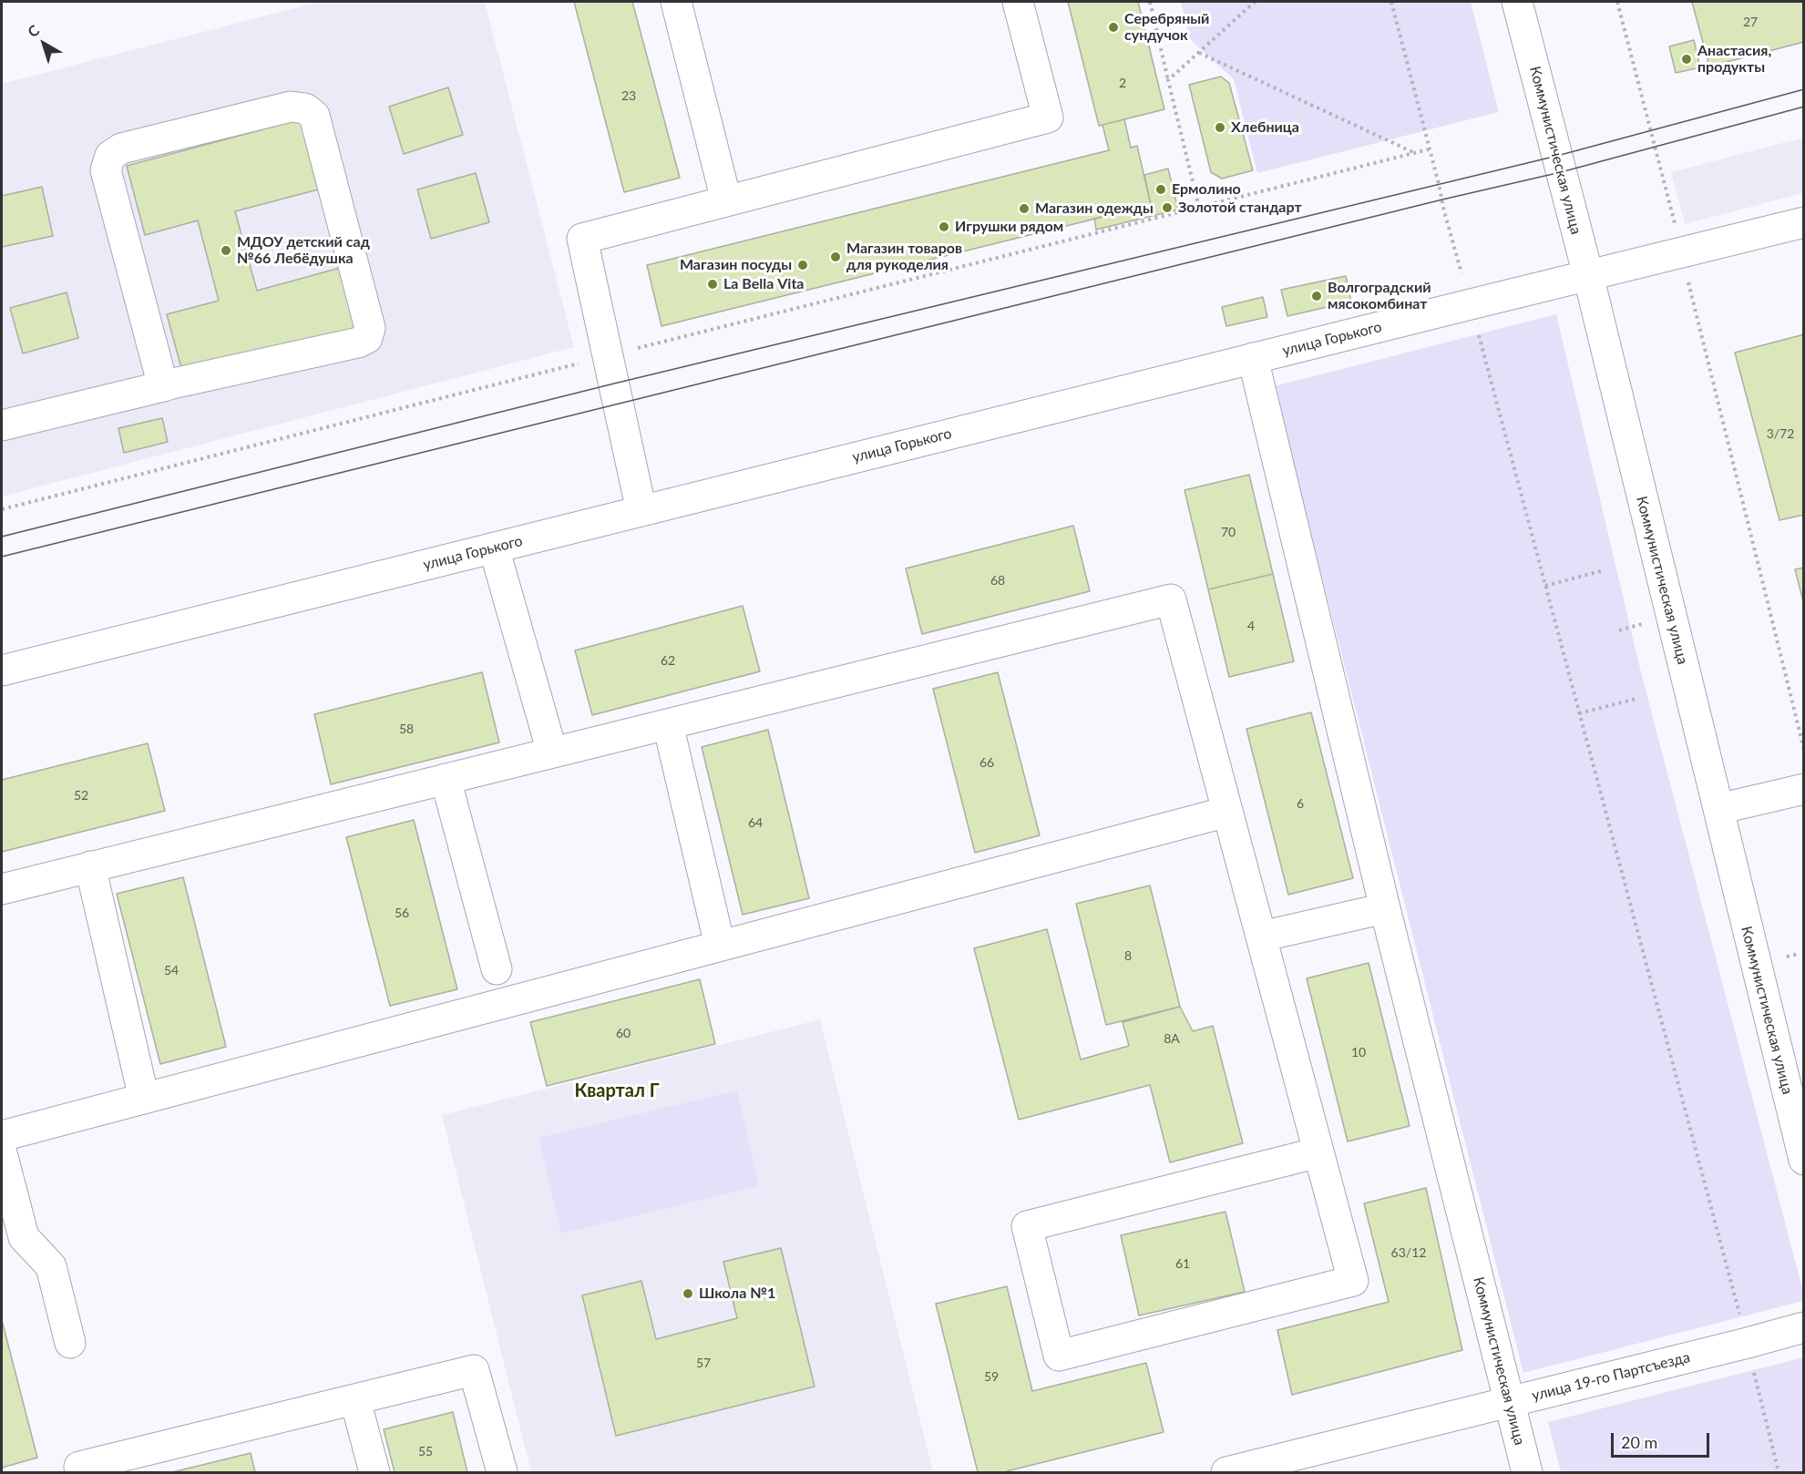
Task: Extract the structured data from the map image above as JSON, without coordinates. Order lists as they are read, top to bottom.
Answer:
{
  "streets": {
    "street": ["Коммунистическая улица", "улица Горького", "улица 19-го Партсъезда"]
  },
  "crossings": [
    ["Коммунистическая улица", "улица Горького"],
    ["Коммунистическая улица", "улица 19-го Партсъезда"]
  ],
  "districts": ["Квартал Г"],
  "places": [
    "Серебряный сундучок",
    "Анастасия, продукты",
    "Хлебница",
    "Ермолино",
    "Золотой стандарт",
    "Магазин одежды",
    "Игрушки рядом",
    "МДОУ детский сад №66 Лебёдушка",
    "Магазин товаров для рукоделия",
    "Магазин посуды",
    "La Bella Vita",
    "Волгоградский мясокомбинат",
    "Школа №1"
  ],
  "house_numbers": [
    "27",
    "2",
    "23",
    "3/72",
    "70",
    "68",
    "4",
    "62",
    "58",
    "66",
    "52",
    "6",
    "64",
    "56",
    "8",
    "54",
    "60",
    "8А",
    "10",
    "63/12",
    "61",
    "57",
    "59",
    "55"
  ],
  "scale_bar": "20 m",
  "north": "top left"
}
